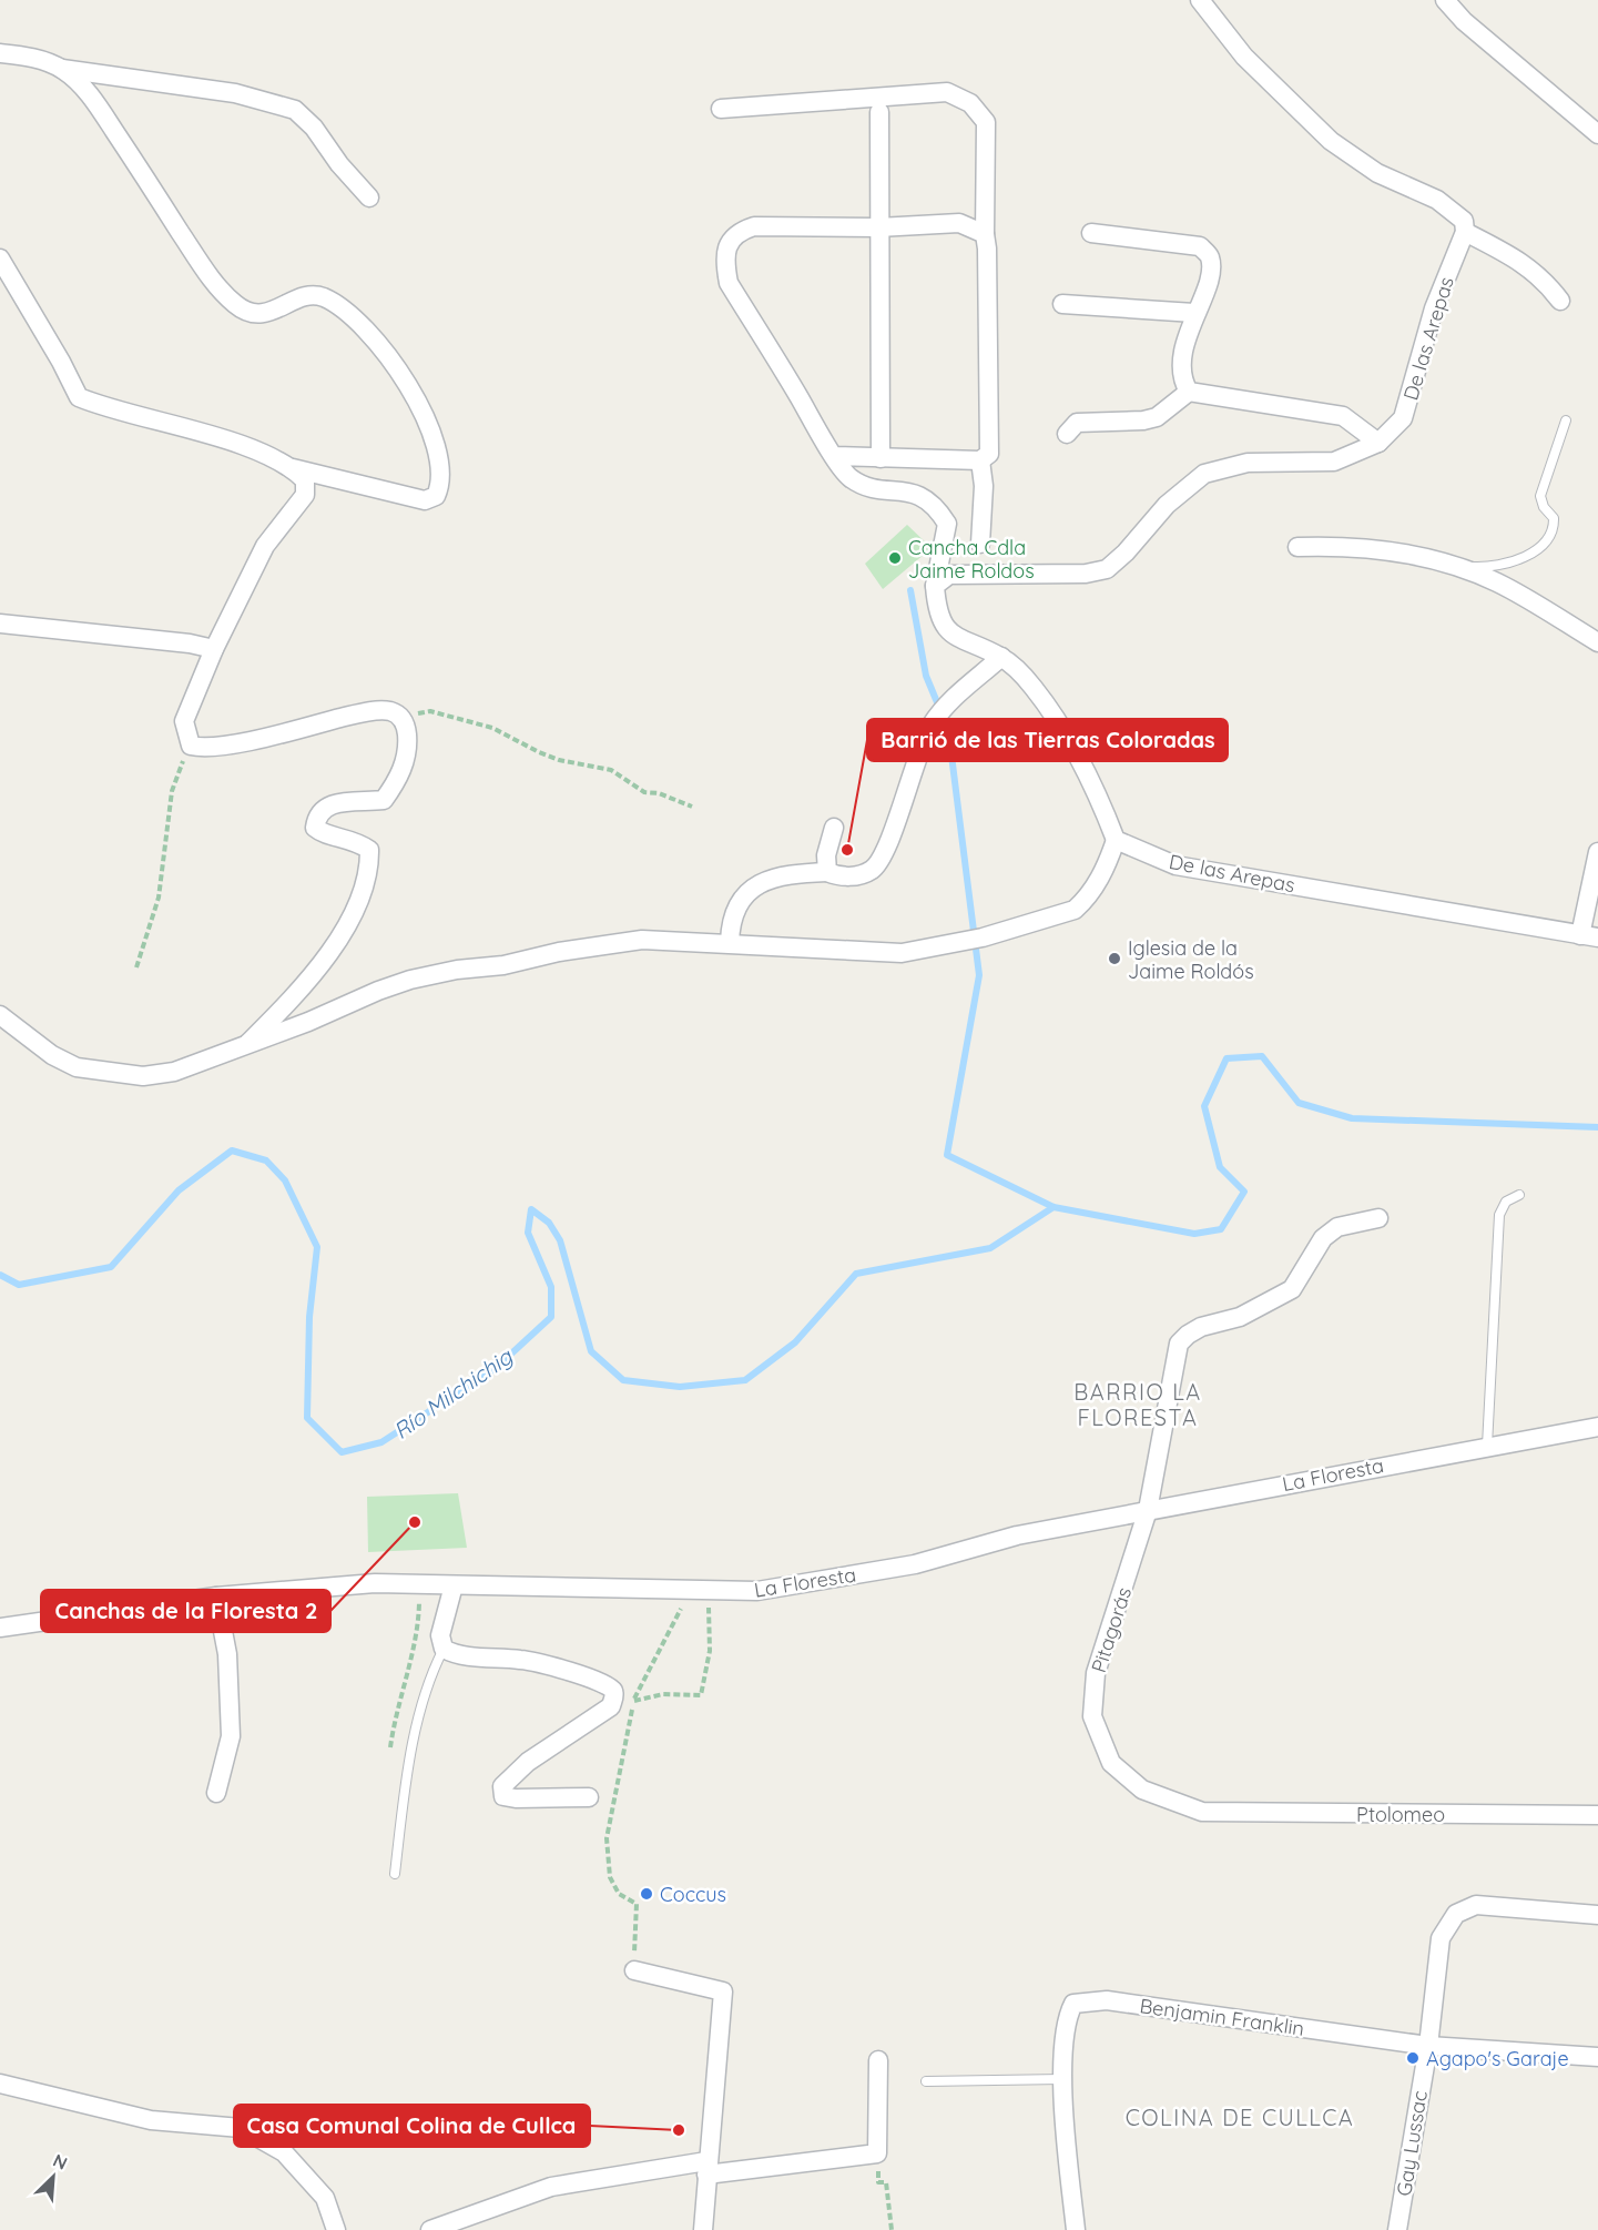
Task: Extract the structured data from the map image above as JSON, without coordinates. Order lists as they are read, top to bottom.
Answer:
{
  "streets": {
    "street": [
      "De las Arepas",
      "La Floresta",
      "Pitagorás",
      "Ptolomeo",
      "Benjamin Franklin",
      "Gay Lussac"
    ]
  },
  "crossings": [
    ["La Floresta", "Pitagorás"],
    ["Pitagorás", "Ptolomeo"],
    ["Benjamin Franklin", "Gay Lussac"]
  ],
  "districts": ["BARRIO LA FLORESTA", "COLINA DE CULLCA"],
  "water": ["Río Milchichig"],
  "places": [
    "Cancha Cdla Jaime Roldos",
    "Barrió de las Tierras Coloradas",
    "Iglesia de la Jaime Roldós",
    "Canchas de la Floresta 2",
    "Coccus",
    "Agapo's Garaje",
    "Casa Comunal Colina de Cullca"
  ],
  "north": "top right"
}
